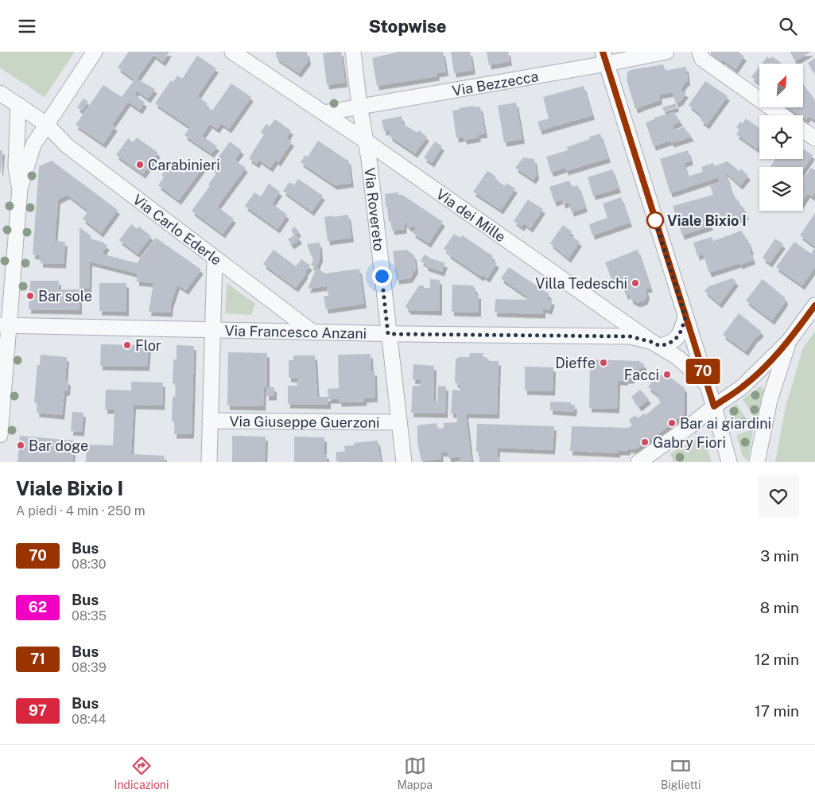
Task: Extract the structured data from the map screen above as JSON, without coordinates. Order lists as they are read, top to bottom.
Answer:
{
  "streets": {
    "street": [
      "Via Bezzecca",
      "Via Rovereto",
      "Via dei Mille",
      "Via Carlo Ederle",
      "Via Francesco Anzani",
      "Via Giuseppe Guerzoni"
    ]
  },
  "crossings": [
    ["Via Bezzecca", "Via Rovereto"],
    ["Via Bezzecca", "Via dei Mille"],
    ["Via Rovereto", "Via dei Mille"],
    ["Via Rovereto", "Via Francesco Anzani"],
    ["Via Rovereto", "Via Giuseppe Guerzoni"],
    ["Via dei Mille", "Via Francesco Anzani"],
    ["Via Carlo Ederle", "Via Francesco Anzani"]
  ],
  "places": [
    "Carabinieri",
    "Viale Bixio I",
    "Villa Tedeschi",
    "Bar sole",
    "Flor",
    "Dieffe",
    "Facci",
    "Bar ai giardini",
    "Gabry Fiori",
    "Bar doge"
  ],
  "lines": ["bus line 70"],
  "north": "top right",
  "page": {
    "header": "Stopwise",
    "on_map": "70",
    "heading": ["Viale Bixio I", "A piedi · 4 min · 250 m"],
    "list": [
      {
        "mark": "70",
        "name": "Bus",
        "note": "08:30",
        "value": "3 min"
      },
      {
        "mark": "62",
        "name": "Bus",
        "note": "08:35",
        "value": "8 min"
      },
      {
        "mark": "71",
        "name": "Bus",
        "note": "08:39",
        "value": "12 min"
      },
      {
        "mark": "97",
        "name": "Bus",
        "note": "08:44",
        "value": "17 min"
      }
    ],
    "tabs": ["Indicazioni", "Mappa", "Biglietti"]
  }
}
